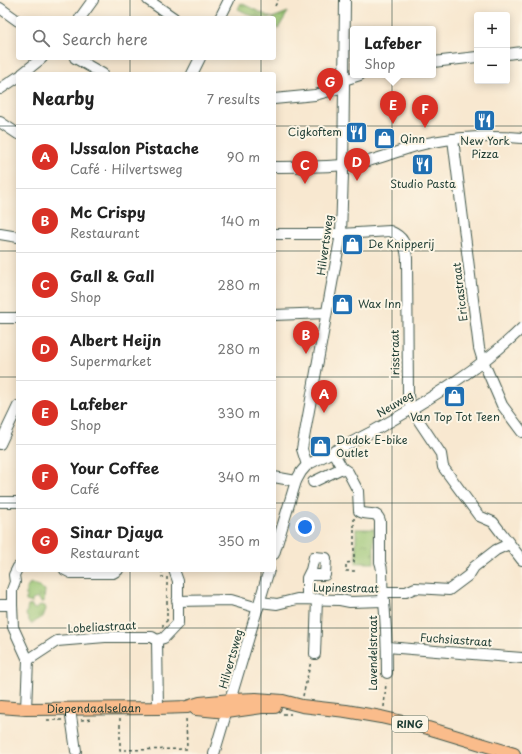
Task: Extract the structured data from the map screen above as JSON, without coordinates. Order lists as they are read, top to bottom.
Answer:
{
  "streets": {
    "main road": ["Diependaalselaan", "RING"],
    "street": [
      "Hilvertsweg",
      "Ericastraat",
      "Irisstraat",
      "Neuweg",
      "Lupinestraat",
      "Lobeliastraat",
      "Fuchsiastraat",
      "Lavendelstraat"
    ]
  },
  "crossings": [
    ["Hilvertsweg", "Irisstraat"],
    ["Hilvertsweg", "Neuweg"],
    ["Hilvertsweg", "Lupinestraat"],
    ["Hilvertsweg", "Diependaalselaan"],
    ["Ericastraat", "Neuweg"],
    ["Irisstraat", "Neuweg"],
    ["Irisstraat", "Lupinestraat"],
    ["Lupinestraat", "Lavendelstraat"],
    ["Fuchsiastraat", "Lavendelstraat"]
  ],
  "places": {
    "restaurant": ["New York Pizza", "Cigkoftem", "Studio Pasta"],
    "shop": [
      "Qinn",
      "De Knipperij",
      "Wax Inn",
      "Van Top Tot Teen",
      "Dudok E-bike Outlet"
    ]
  },
  "page": {
    "map_buttons": ["+", "−"],
    "search": "Search here",
    "popup": ["Lafeber", "Shop"],
    "pins": [
      "G",
      "E",
      "F",
      "D",
      "C",
      "B",
      "A"
    ],
    "heading": ["Nearby", "7 results"],
    "list": [
      {
        "mark": "A",
        "name": "IJssalon Pistache",
        "note": "Café · Hilvertsweg",
        "value": "90 m"
      },
      {
        "mark": "B",
        "name": "Mc Crispy",
        "note": "Restaurant",
        "value": "140 m"
      },
      {
        "mark": "C",
        "name": "Gall & Gall",
        "note": "Shop",
        "value": "280 m"
      },
      {
        "mark": "D",
        "name": "Albert Heijn",
        "note": "Supermarket",
        "value": "280 m"
      },
      {
        "mark": "E",
        "name": "Lafeber",
        "note": "Shop",
        "value": "330 m"
      },
      {
        "mark": "F",
        "name": "Your Coffee",
        "note": "Café",
        "value": "340 m"
      },
      {
        "mark": "G",
        "name": "Sinar Djaya",
        "note": "Restaurant",
        "value": "350 m"
      }
    ]
  }
}
